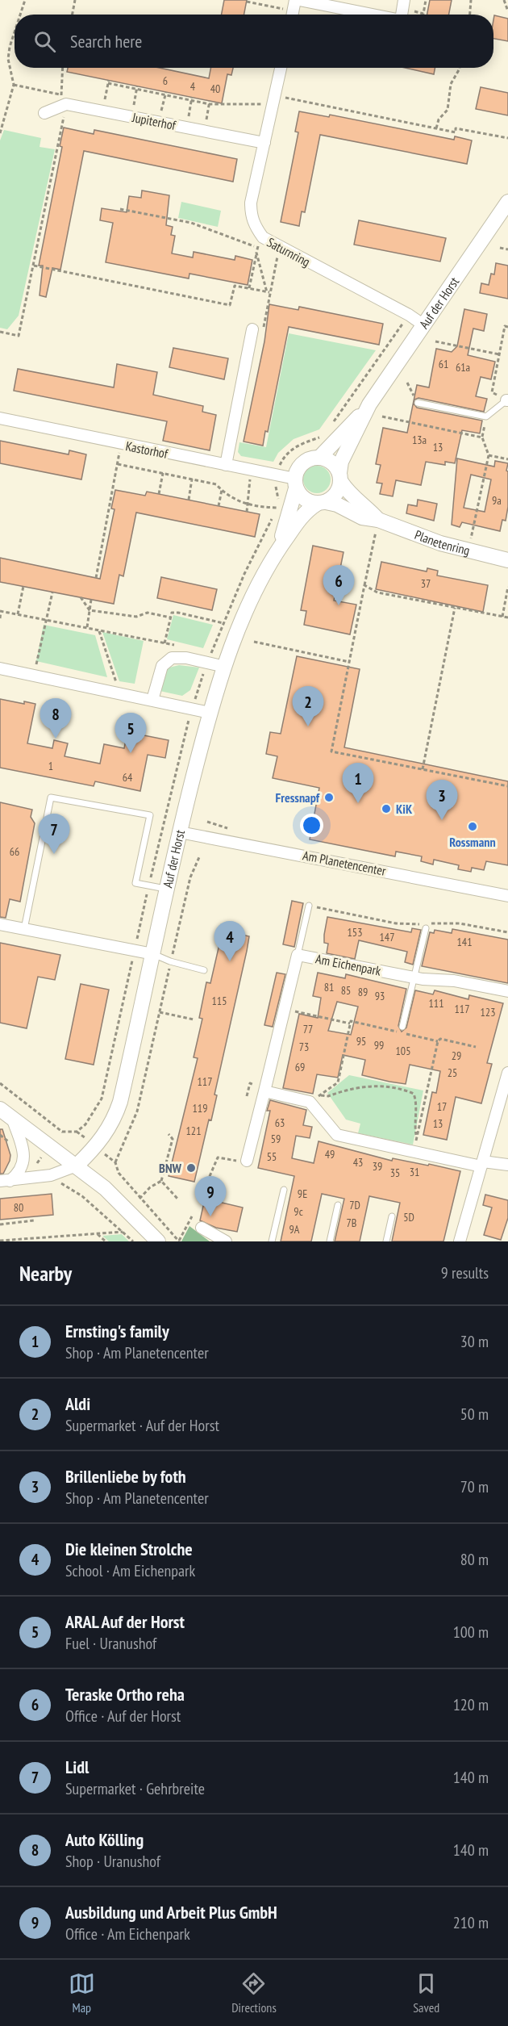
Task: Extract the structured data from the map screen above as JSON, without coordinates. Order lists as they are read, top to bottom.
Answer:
{
  "streets": {
    "street": [
      "Jupiterhof",
      "Saturnring",
      "Auf der Horst",
      "Kastorhof",
      "Planetenring",
      "Am Planetencenter",
      "Am Eichenpark"
    ]
  },
  "crossings": [
    ["Jupiterhof", "Saturnring"],
    ["Saturnring", "Auf der Horst"],
    ["Auf der Horst", "Kastorhof"],
    ["Auf der Horst", "Planetenring"],
    ["Auf der Horst", "Am Planetencenter"],
    ["Kastorhof", "Planetenring"]
  ],
  "places": [
    "Fressnapf",
    "KiK",
    "Rossmann",
    "BNW"
  ],
  "house_numbers": [
    "6",
    "4",
    "40",
    "61",
    "61a",
    "13a",
    "13",
    "9a",
    "37",
    "1",
    "64",
    "66",
    "153",
    "147",
    "141",
    "81",
    "85",
    "89",
    "93",
    "115",
    "111",
    "117",
    "123",
    "77",
    "95",
    "99",
    "73",
    "105",
    "29",
    "69",
    "25",
    "117",
    "17",
    "119",
    "63",
    "13",
    "121",
    "59",
    "49",
    "55",
    "43",
    "39",
    "31",
    "35",
    "9E",
    "7D",
    "80",
    "9c",
    "5D",
    "7B",
    "9A"
  ],
  "page": {
    "search": "Search here",
    "pins": [
      "6",
      "2",
      "8",
      "5",
      "1",
      "3",
      "7",
      "4",
      "9"
    ],
    "heading": ["Nearby", "9 results"],
    "list": [
      {
        "mark": "1",
        "name": "Ernsting's family",
        "note": "Shop · Am Planetencenter",
        "value": "30 m"
      },
      {
        "mark": "2",
        "name": "Aldi",
        "note": "Supermarket · Auf der Horst",
        "value": "50 m"
      },
      {
        "mark": "3",
        "name": "Brillenliebe by foth",
        "note": "Shop · Am Planetencenter",
        "value": "70 m"
      },
      {
        "mark": "4",
        "name": "Die kleinen Strolche",
        "note": "School · Am Eichenpark",
        "value": "80 m"
      },
      {
        "mark": "5",
        "name": "ARAL Auf der Horst",
        "note": "Fuel · Uranushof",
        "value": "100 m"
      },
      {
        "mark": "6",
        "name": "Teraske Ortho reha",
        "note": "Office · Auf der Horst",
        "value": "120 m"
      },
      {
        "mark": "7",
        "name": "Lidl",
        "note": "Supermarket · Gehrbreite",
        "value": "140 m"
      },
      {
        "mark": "8",
        "name": "Auto Kölling",
        "note": "Shop · Uranushof",
        "value": "140 m"
      },
      {
        "mark": "9",
        "name": "Ausbildung und Arbeit Plus GmbH",
        "note": "Office · Am Eichenpark",
        "value": "210 m"
      }
    ],
    "nav": ["Map", "Directions", "Saved"]
  }
}
